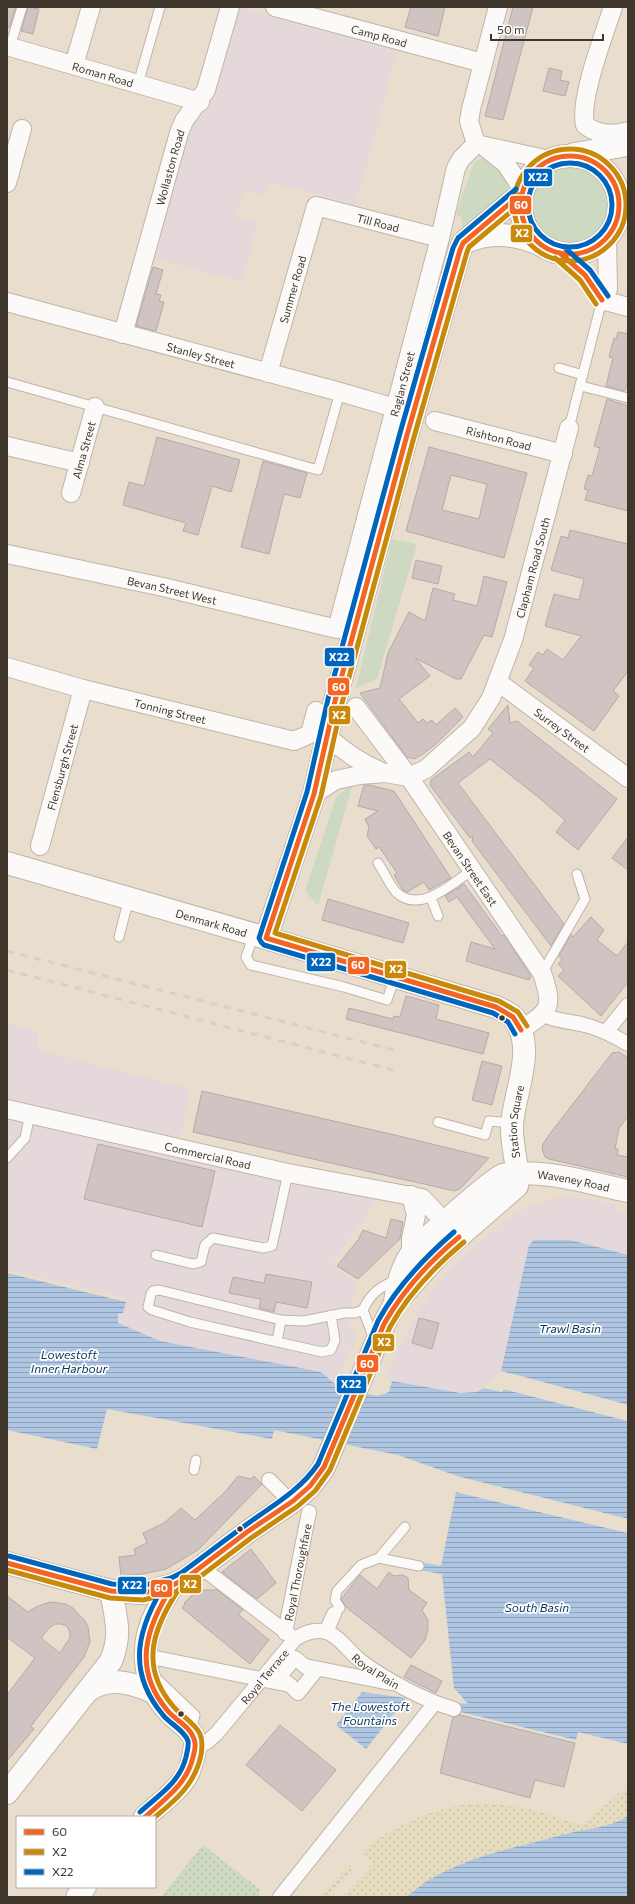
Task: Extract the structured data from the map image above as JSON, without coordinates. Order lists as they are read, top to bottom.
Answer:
{
  "streets": {
    "main road": ["Denmark Road", "Station Square", "Waveney Road"],
    "street": [
      "Camp Road",
      "Roman Road",
      "Wollaston Road",
      "Till Road",
      "Summer Road",
      "Stanley Street",
      "Raglan Street",
      "Rishton Road",
      "Alma Street",
      "Clapham Road South",
      "Bevan Street West",
      "Tonning Street",
      "Surrey Street",
      "Flensburgh Street",
      "Bevan Street East",
      "Commercial Road",
      "Royal Thoroughfare",
      "Royal Plain",
      "Royal Terrace"
    ]
  },
  "crossings": [
    ["Roman Road", "Wollaston Road"],
    ["Wollaston Road", "Stanley Street"],
    ["Till Road", "Summer Road"],
    ["Till Road", "Raglan Street"],
    ["Summer Road", "Stanley Street"],
    ["Stanley Street", "Raglan Street"],
    ["Raglan Street", "Bevan Street West"],
    ["Rishton Road", "Clapham Road South"],
    ["Clapham Road South", "Surrey Street"],
    ["Clapham Road South", "Bevan Street East"],
    ["Tonning Street", "Flensburgh Street"],
    ["Denmark Road", "Station Square"],
    ["Station Square", "Commercial Road"],
    ["Station Square", "Waveney Road"],
    ["Royal Thoroughfare", "Royal Terrace"],
    ["Royal Plain", "Royal Terrace"]
  ],
  "water": [
    "Trawl Basin",
    "Lowestoft Inner Harbour",
    "South Basin",
    "The Lowestoft Fountains"
  ],
  "lines": ["transit line X2", "transit line 60", "transit line X22"],
  "legend": ["60", "X2", "X22"],
  "scale_bar": "50 m"
}
